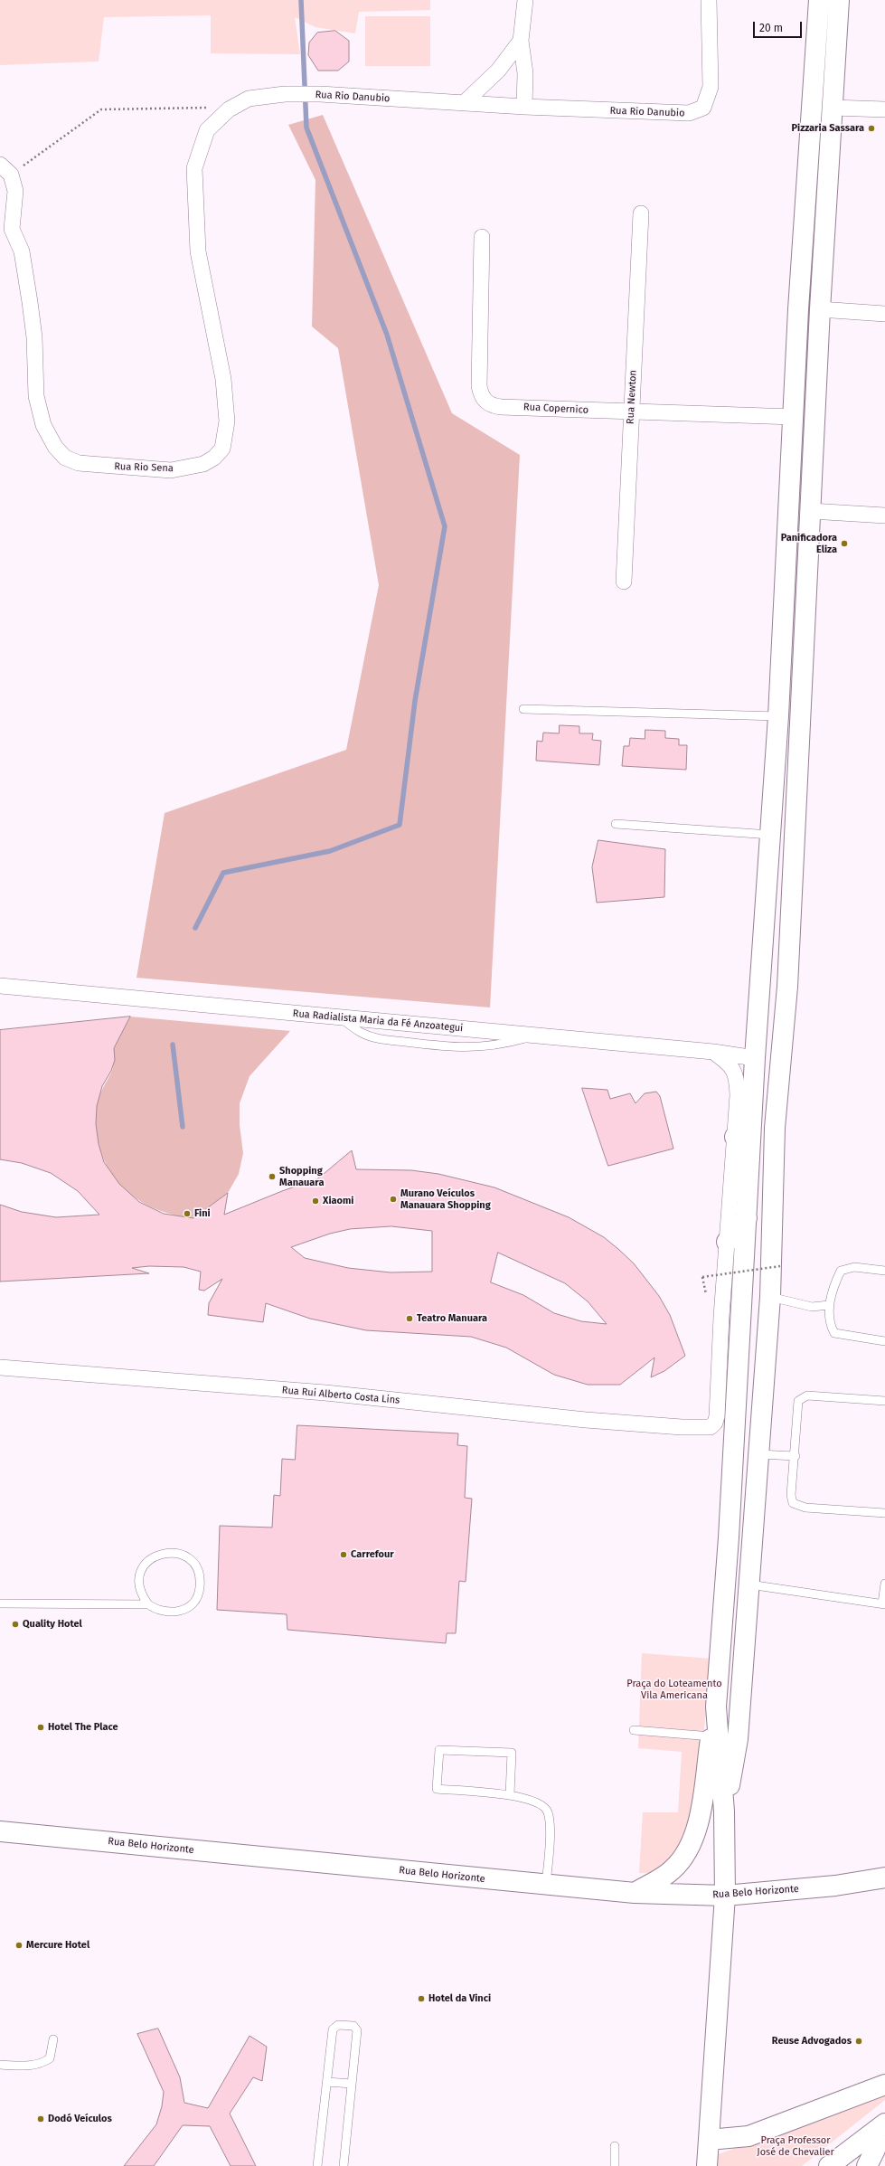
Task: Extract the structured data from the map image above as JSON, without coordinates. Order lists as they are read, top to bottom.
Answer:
{
  "streets": {
    "main road": ["Rua Belo Horizonte"],
    "street": [
      "Rua Rio Danubio",
      "Rua Newton",
      "Rua Copernico",
      "Rua Rio Sena",
      "Rua Radialista Maria da Fé Anzoategui",
      "Rua Rui Alberto Costa Lins"
    ]
  },
  "crossings": [
    ["Rua Rio Danubio", "Rua Rio Sena"],
    ["Rua Newton", "Rua Copernico"],
    ["Rua Radialista Maria da Fé Anzoategui", "Rua Rui Alberto Costa Lins"]
  ],
  "parks": ["Praça do Loteamento Vila Americana", "Praça Professor José de Chevalier"],
  "places": [
    "Pizzaria Sassara",
    "Panificadora Eliza",
    "Shopping Manauara",
    "Murano Veículos Manauara Shopping",
    "Xiaomi",
    "Fini",
    "Teatro Manuara",
    "Carrefour",
    "Quality Hotel",
    "Hotel The Place",
    "Mercure Hotel",
    "Hotel da Vinci",
    "Reuse Advogados",
    "Dodó Veículos"
  ],
  "scale_bar": "20 m"
}
